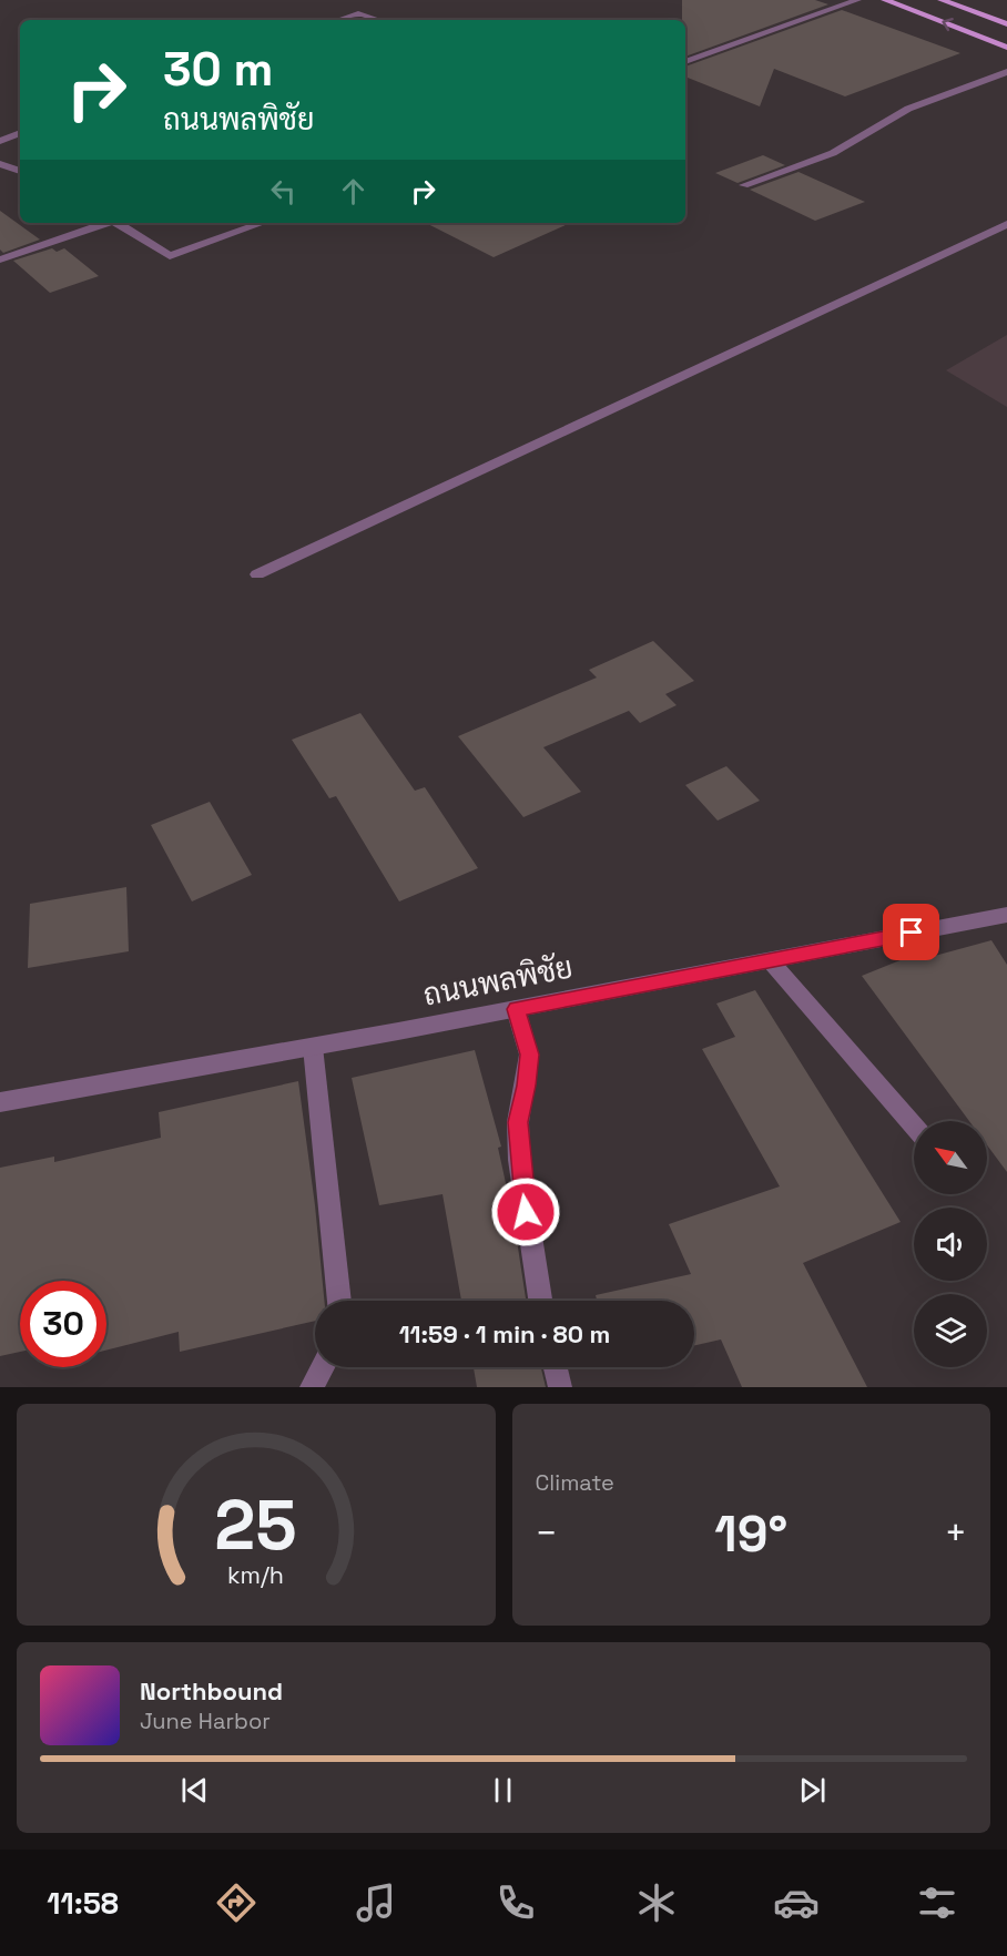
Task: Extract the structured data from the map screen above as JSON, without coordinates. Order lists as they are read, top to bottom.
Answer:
{
  "streets": {
    "street": ["ถนนพลพิชัย"]
  },
  "north": "top left",
  "page": {
    "turn": ["30 m", "ถนนพลพิชัย"],
    "limit": "30",
    "trip": "11:59 · 1 min · 80 m",
    "tile": "Climate",
    "heat": ["−", "19°", "+"],
    "song": ["Northbound", "June Harbor"],
    "tabs": "11:58",
    "gauge": ["25", "km/h"]
  }
}
